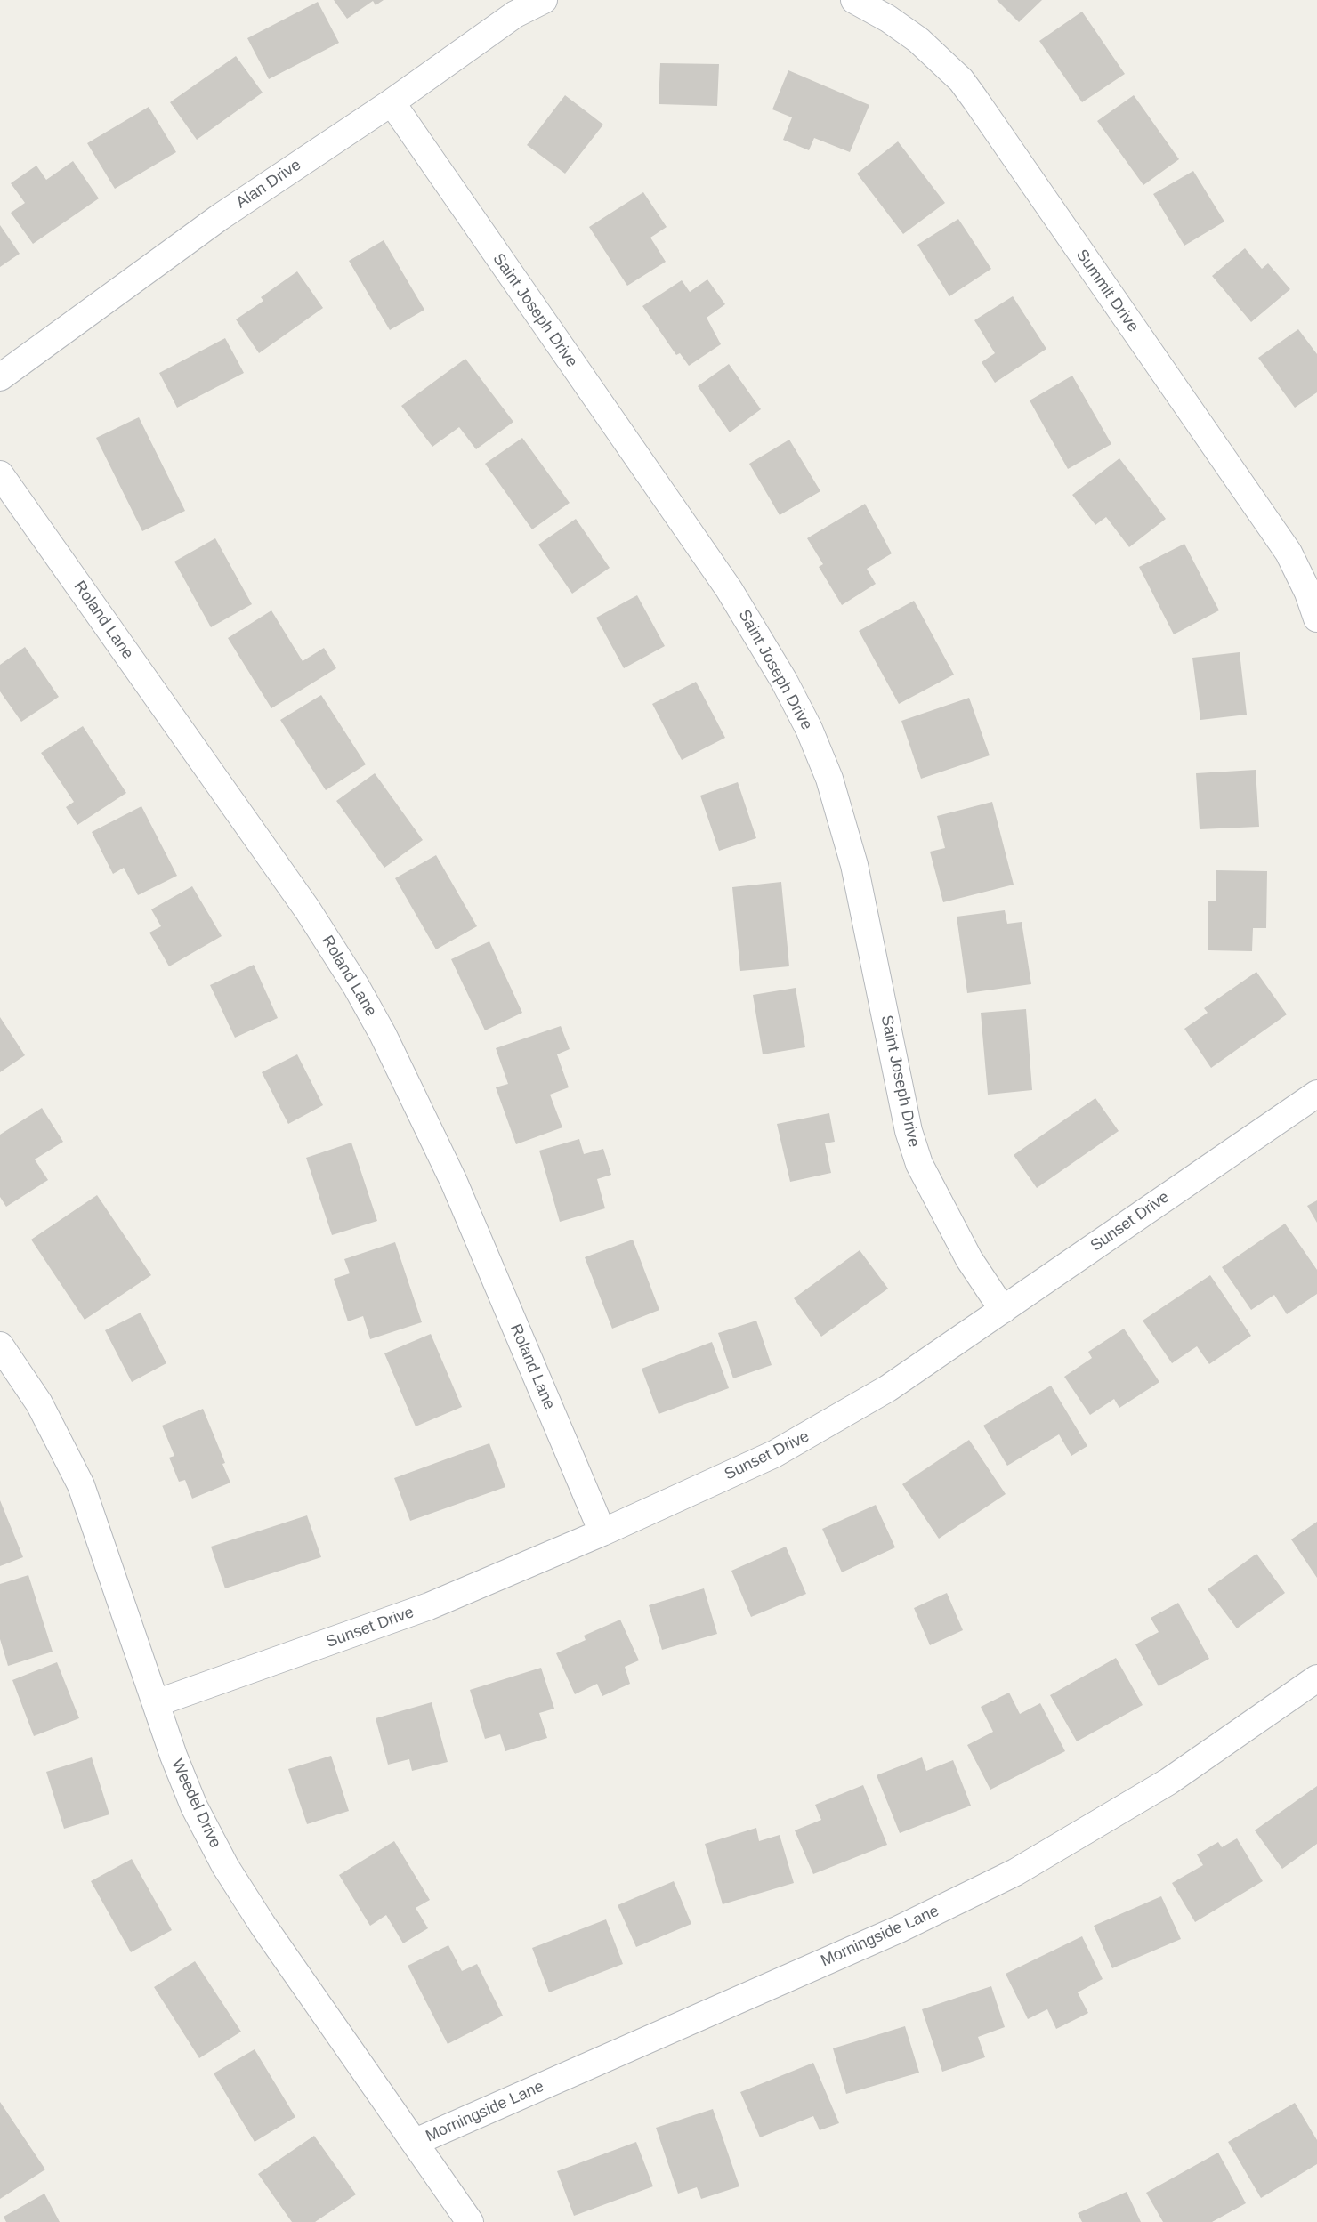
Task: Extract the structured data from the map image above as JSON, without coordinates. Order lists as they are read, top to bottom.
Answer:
{
  "streets": {
    "street": [
      "Alan Drive",
      "Summit Drive",
      "Saint Joseph Drive",
      "Roland Lane",
      "Sunset Drive",
      "Weedel Drive",
      "Morningside Lane"
    ]
  },
  "crossings": [
    ["Alan Drive", "Saint Joseph Drive"],
    ["Saint Joseph Drive", "Sunset Drive"],
    ["Roland Lane", "Sunset Drive"],
    ["Sunset Drive", "Weedel Drive"],
    ["Weedel Drive", "Morningside Lane"]
  ]
}
